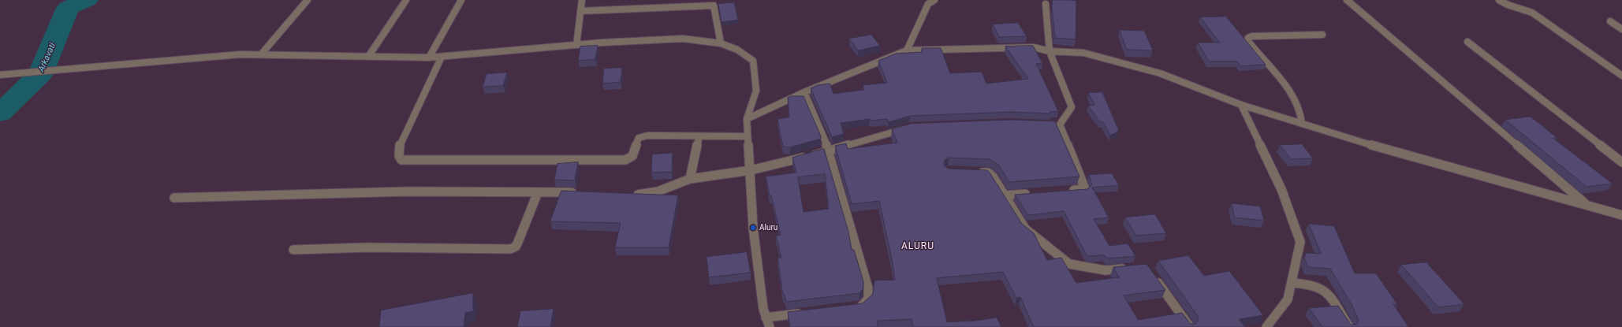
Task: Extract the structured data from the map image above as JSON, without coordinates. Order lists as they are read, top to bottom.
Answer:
{
  "districts": ["ALURU"],
  "water": ["Arkavati"],
  "places": ["Aluru"]
}
